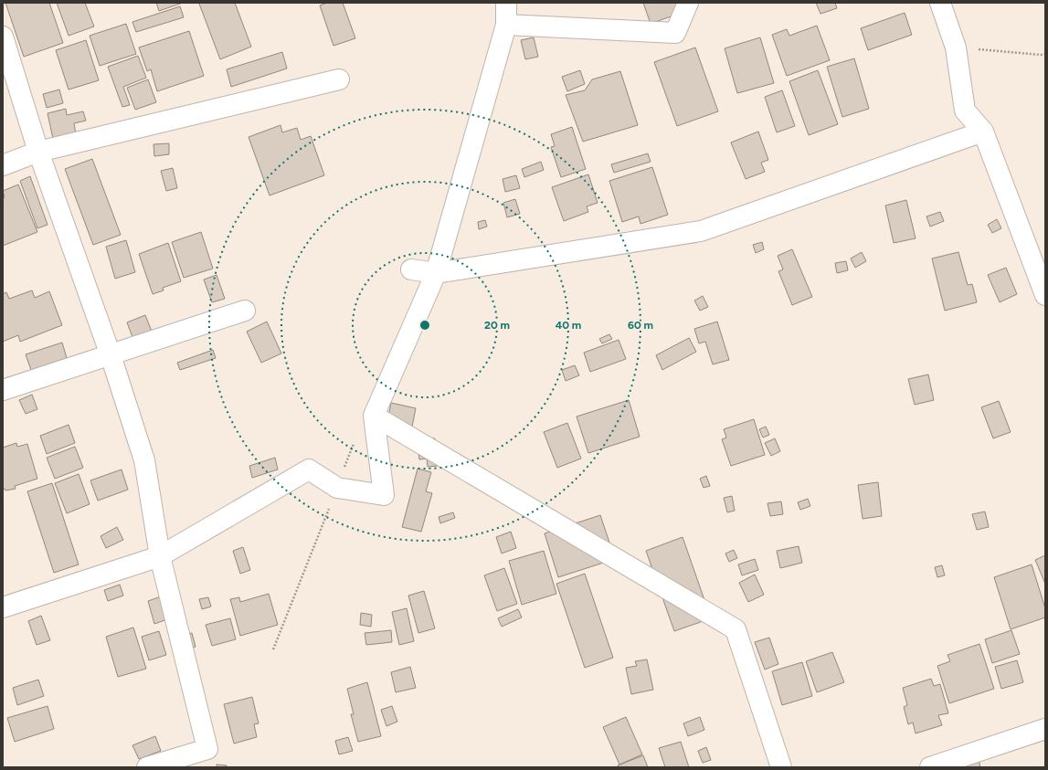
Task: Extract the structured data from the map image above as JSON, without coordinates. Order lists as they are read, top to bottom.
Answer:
{
  "rings": ["20 m", "40 m", "60 m"]
}
